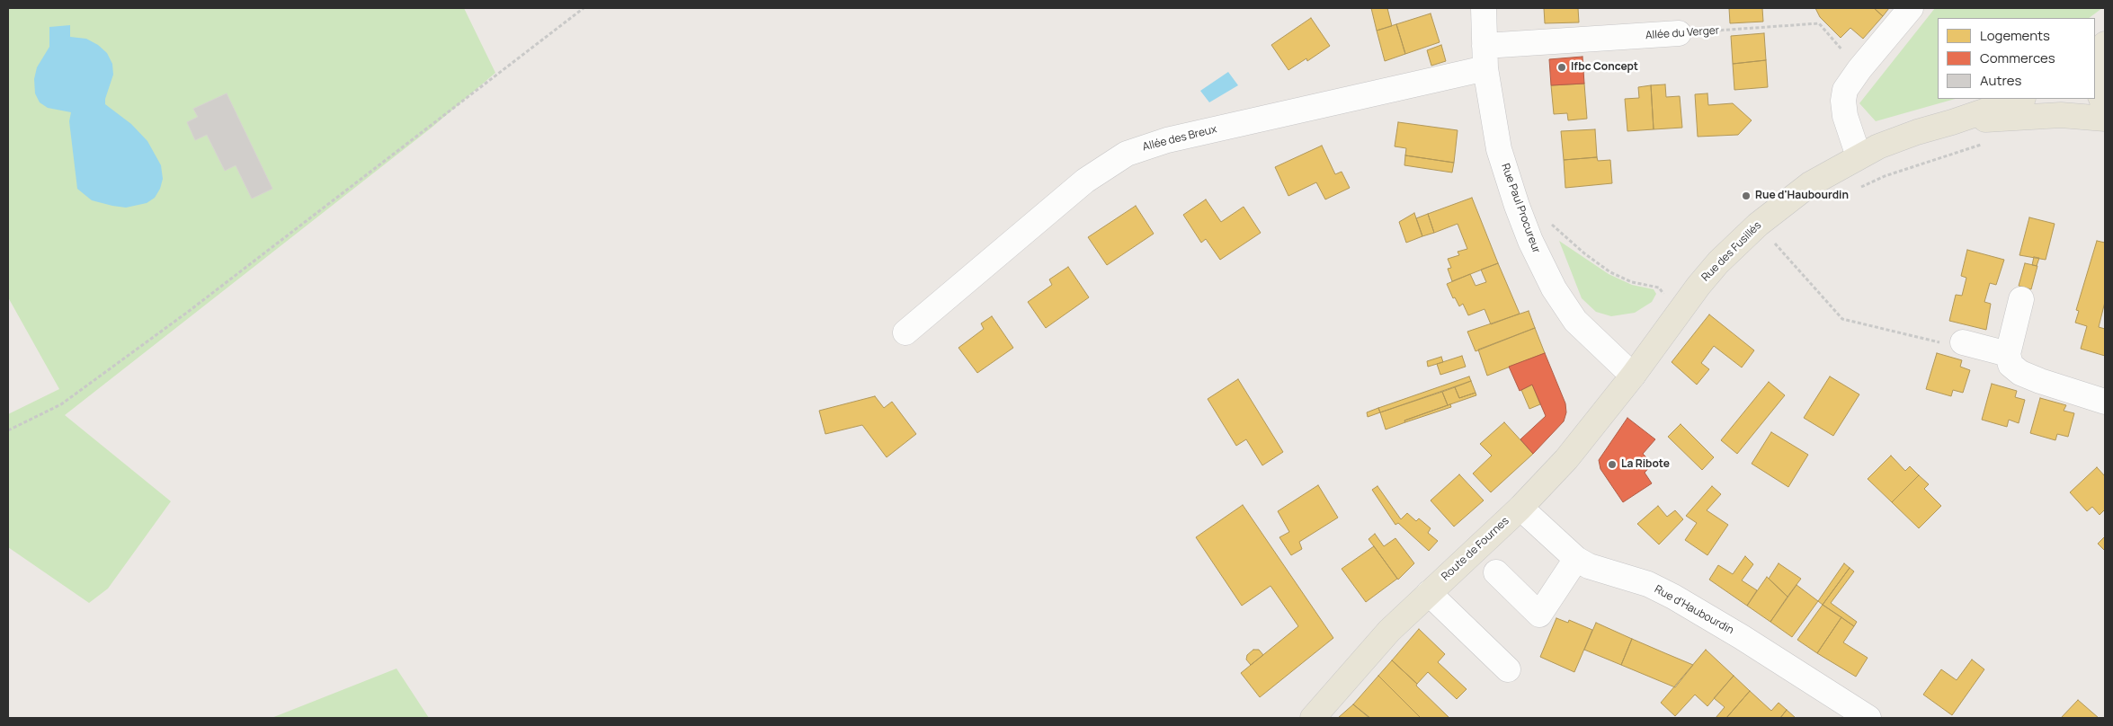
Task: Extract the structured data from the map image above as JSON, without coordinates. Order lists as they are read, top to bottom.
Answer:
{
  "streets": {
    "main road": ["Rue des Fusillés", "Route de Fournes"],
    "street": [
      "Allée du Verger",
      "Allée des Breux",
      "Rue Paul Procureur",
      "Rue d'Haubourdin"
    ]
  },
  "crossings": [
    ["Allée du Verger", "Allée des Breux"],
    ["Allée du Verger", "Rue Paul Procureur"],
    ["Allée des Breux", "Rue Paul Procureur"],
    ["Rue Paul Procureur", "Rue des Fusillés"],
    ["Rue Paul Procureur", "Route de Fournes"],
    ["Rue des Fusillés", "Route de Fournes"],
    ["Route de Fournes", "Rue d'Haubourdin"]
  ],
  "places": ["Ifbc Concept", "Rue d'Haubourdin", "La Ribote"],
  "legend": ["Logements", "Commerces", "Autres"]
}
